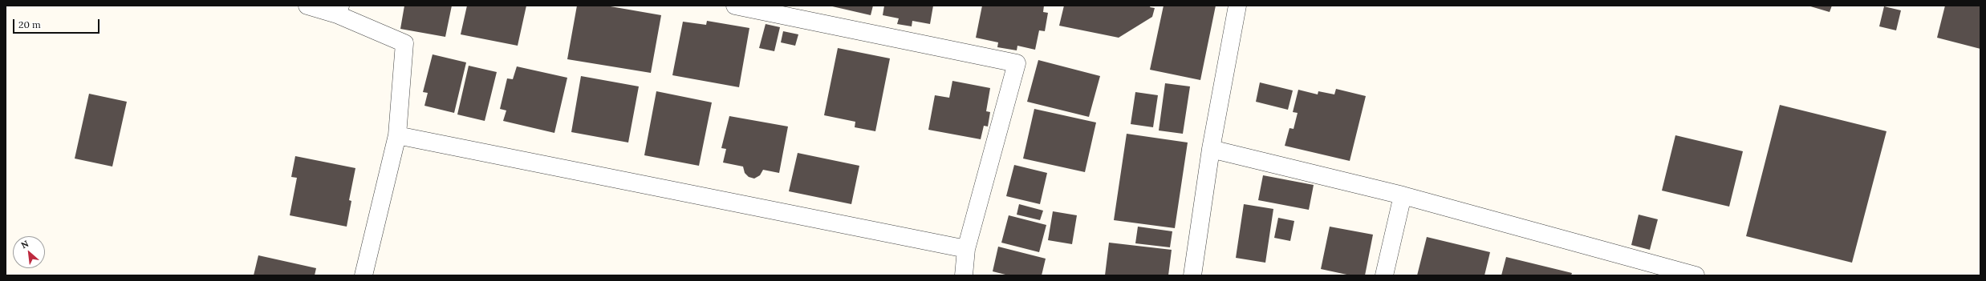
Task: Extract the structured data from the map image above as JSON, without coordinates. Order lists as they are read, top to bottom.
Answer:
{
  "scale_bar": "20 m",
  "north": "top left"
}
